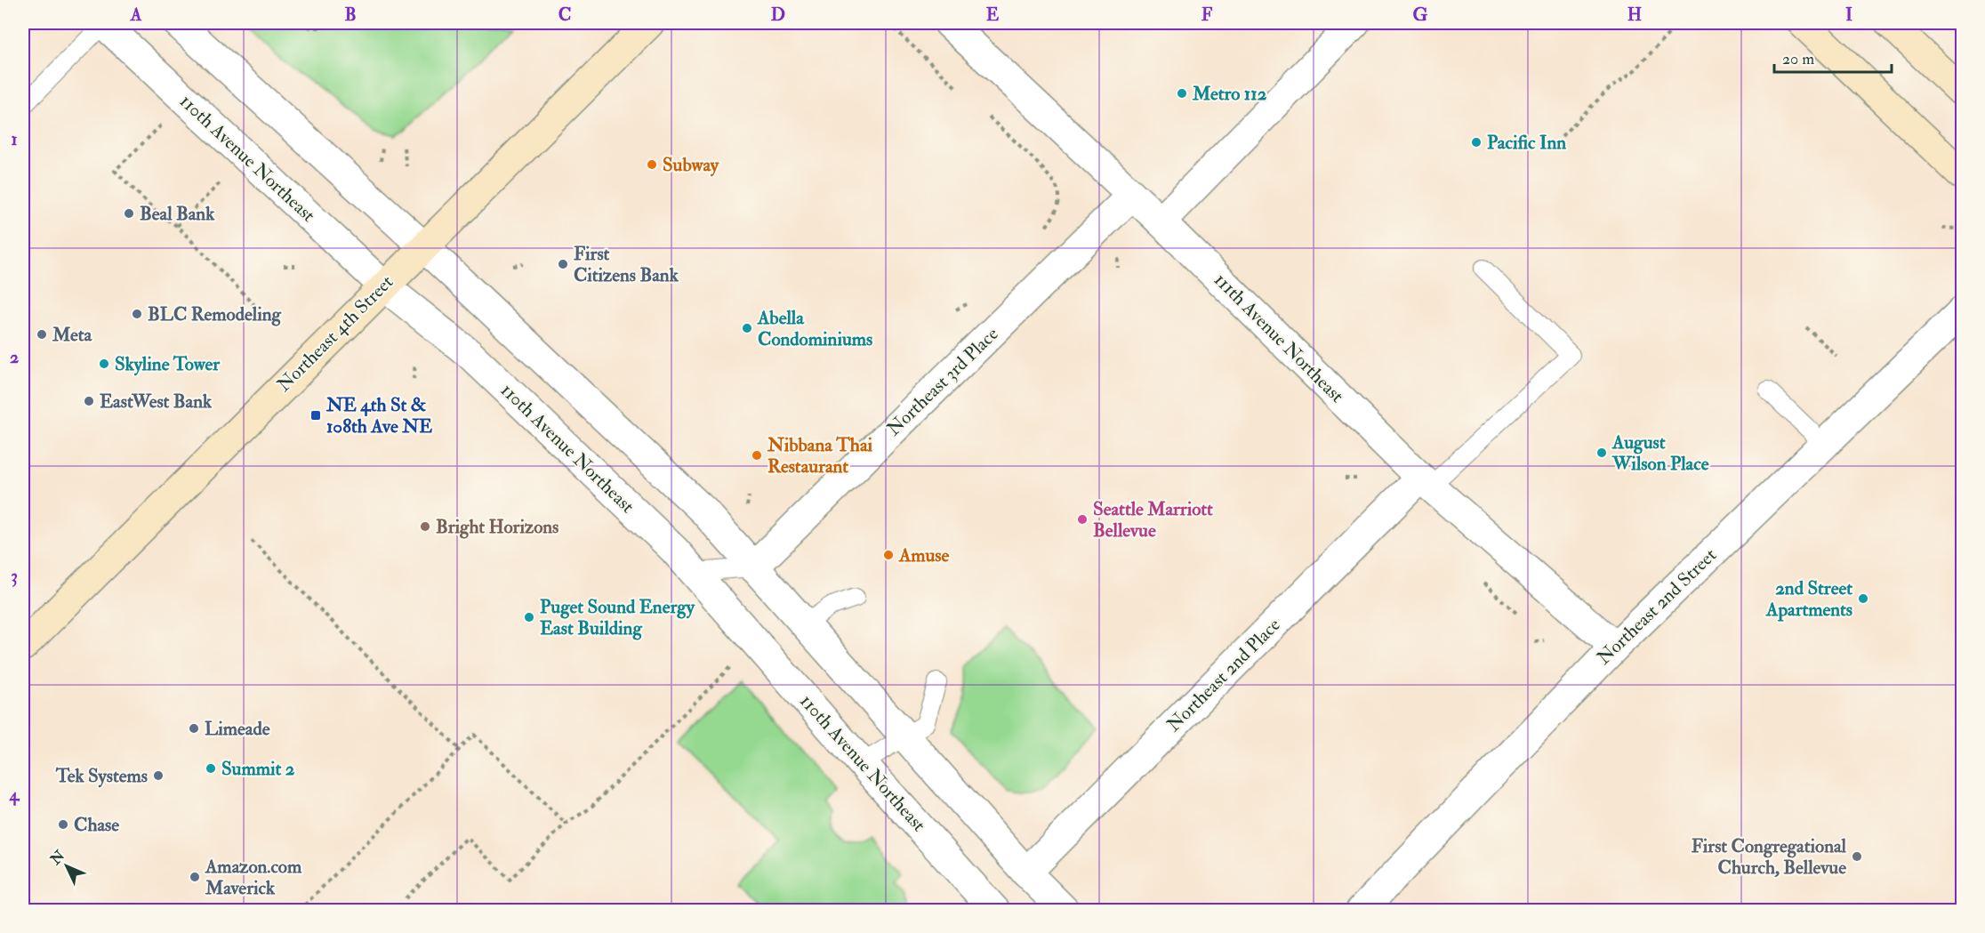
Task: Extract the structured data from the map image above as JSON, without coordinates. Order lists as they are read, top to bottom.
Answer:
{
  "streets": {
    "main road": ["Northeast 4th Street"],
    "street": [
      "110th Avenue Northeast",
      "111th Avenue Northeast",
      "Northeast 3rd Place",
      "Northeast 2nd Street",
      "Northeast 2nd Place"
    ]
  },
  "crossings": [
    ["110th Avenue Northeast", "Northeast 4th Street"],
    ["111th Avenue Northeast", "Northeast 3rd Place"],
    ["111th Avenue Northeast", "Northeast 2nd Street"],
    ["111th Avenue Northeast", "Northeast 2nd Place"]
  ],
  "places": {
    "other": [
      "Metro 112",
      "Pacific Inn",
      "Subway",
      "Beal Bank",
      "First Citizens Bank",
      "BLC Remodeling",
      "Abella Condominiums",
      "Meta",
      "Skyline Tower",
      "EastWest Bank",
      "August Wilson Place",
      "Nibbana Thai Restaurant",
      "Seattle Marriott Bellevue",
      "Bright Horizons",
      "Amuse",
      "2nd Street Apartments",
      "Puget Sound Energy East Building",
      "Limeade",
      "Summit 2",
      "Tek Systems",
      "Chase",
      "First Congregational Church, Bellevue",
      "Amazon.com Maverick"
    ],
    "transit": ["NE 4th St & 108th Ave NE"]
  },
  "scale_bar": "20 m",
  "north": "top left",
  "grid": {
    "columns": [
      "A",
      "B",
      "C",
      "D",
      "E",
      "F",
      "G",
      "H",
      "I"
    ],
    "rows": [
      "1",
      "2",
      "3",
      "4"
    ]
  }
}
